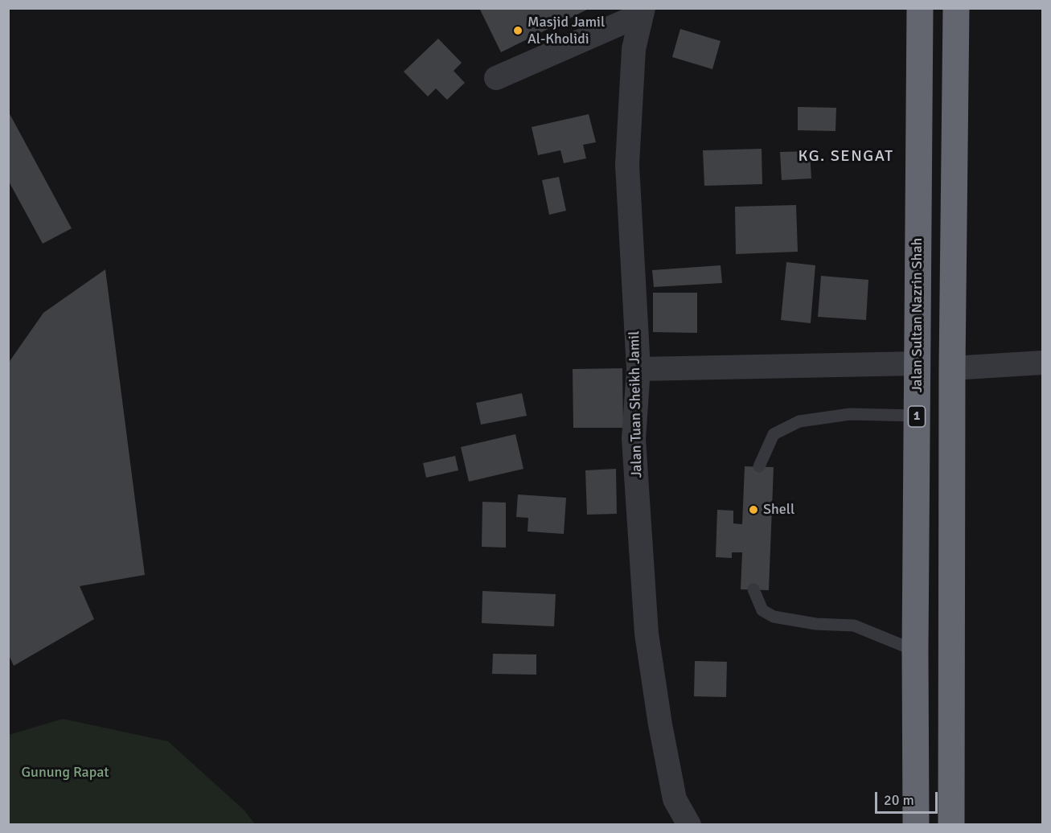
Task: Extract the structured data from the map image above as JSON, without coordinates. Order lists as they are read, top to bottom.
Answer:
{
  "streets": {
    "highway": ["Jalan Sultan Nazrin Shah", "1"],
    "street": ["Jalan Tuan Sheikh Jamil"]
  },
  "districts": ["KG. SENGAT"],
  "parks": ["Gunung Rapat"],
  "places": ["Masjid Jamil Al-Kholidi", "Shell"],
  "scale_bar": "20 m"
}
